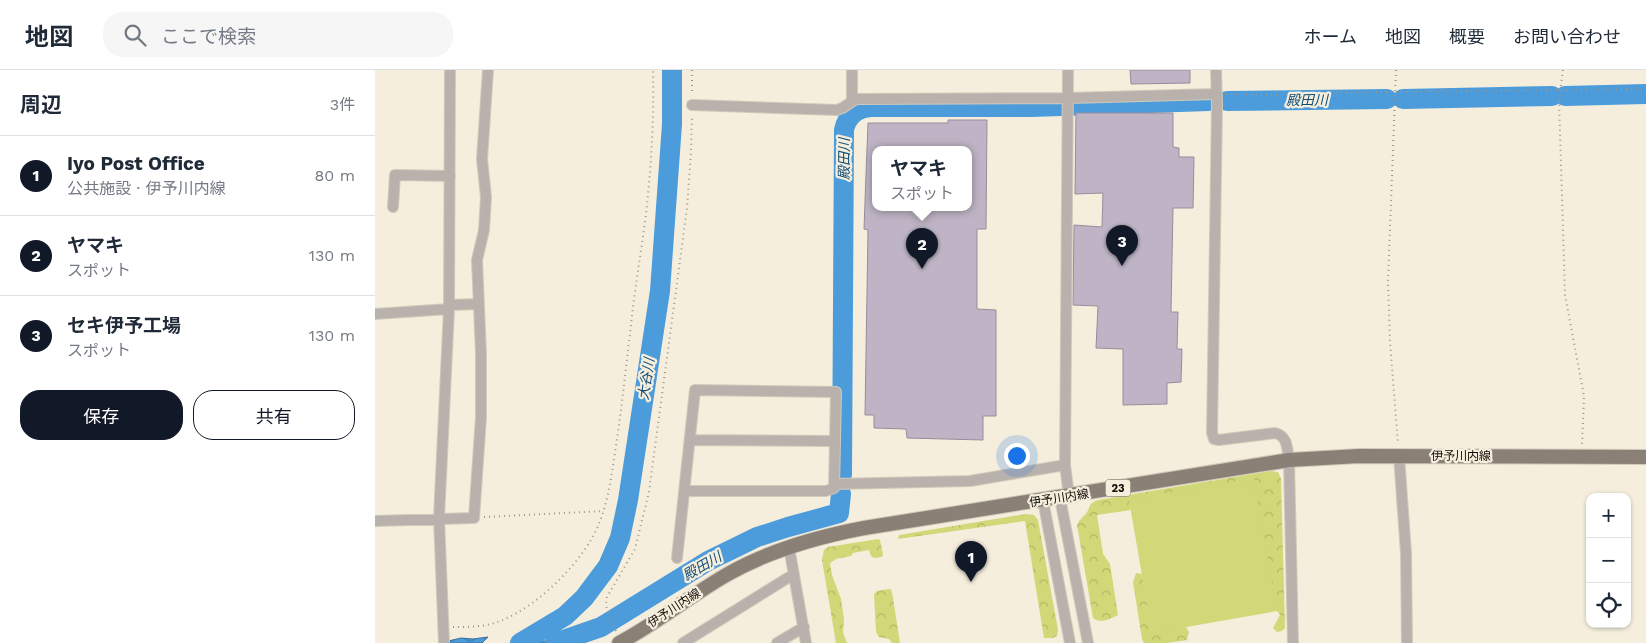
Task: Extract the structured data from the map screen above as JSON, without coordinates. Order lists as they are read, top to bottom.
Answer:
{
  "streets": {
    "main road": ["伊予川内線", "23"]
  },
  "water": ["殿田川", "大谷川"],
  "page": {
    "header": "地図",
    "search": "ここで検索",
    "nav": [
      "ホーム",
      "地図",
      "概要",
      "お問い合わせ"
    ],
    "heading": ["周辺", "3件"],
    "list": [
      {
        "mark": "1",
        "name": "Iyo Post Office",
        "note": "公共施設 · 伊予川内線",
        "value": "80 m"
      },
      {
        "mark": "2",
        "name": "ヤマキ",
        "note": "スポット",
        "value": "130 m"
      },
      {
        "mark": "3",
        "name": "セキ伊予工場",
        "note": "スポット",
        "value": "130 m"
      }
    ],
    "popup": ["ヤマキ", "スポット"],
    "pins": ["3", "2", "1"],
    "buttons": ["保存", "共有"],
    "map_buttons": ["+", "−"]
  }
}
